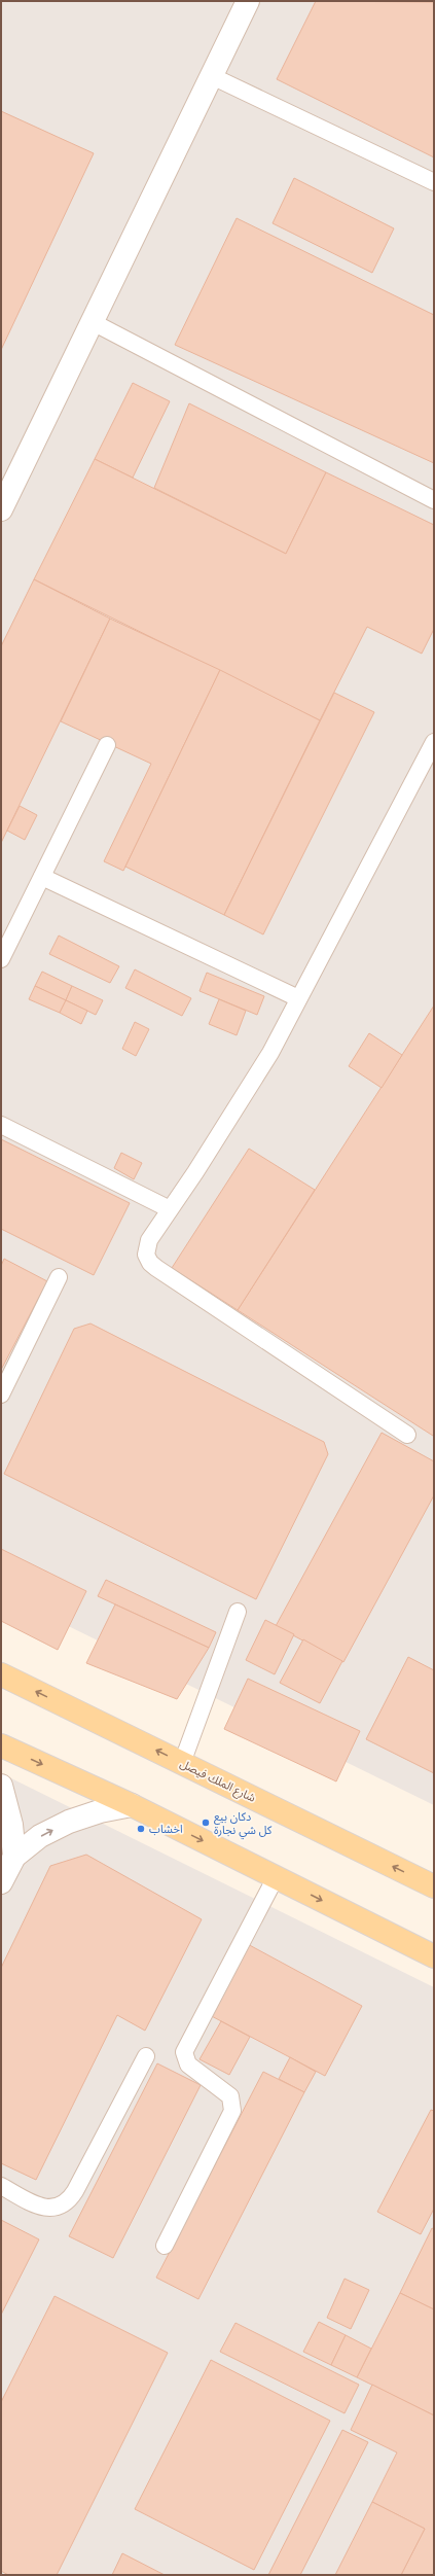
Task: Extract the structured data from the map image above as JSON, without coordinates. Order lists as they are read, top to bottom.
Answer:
{
  "streets": {
    "main road": ["شارع الملك فيصل"]
  },
  "places": ["دكان بيع كل شي نجارة", "اخشاب"]
}
